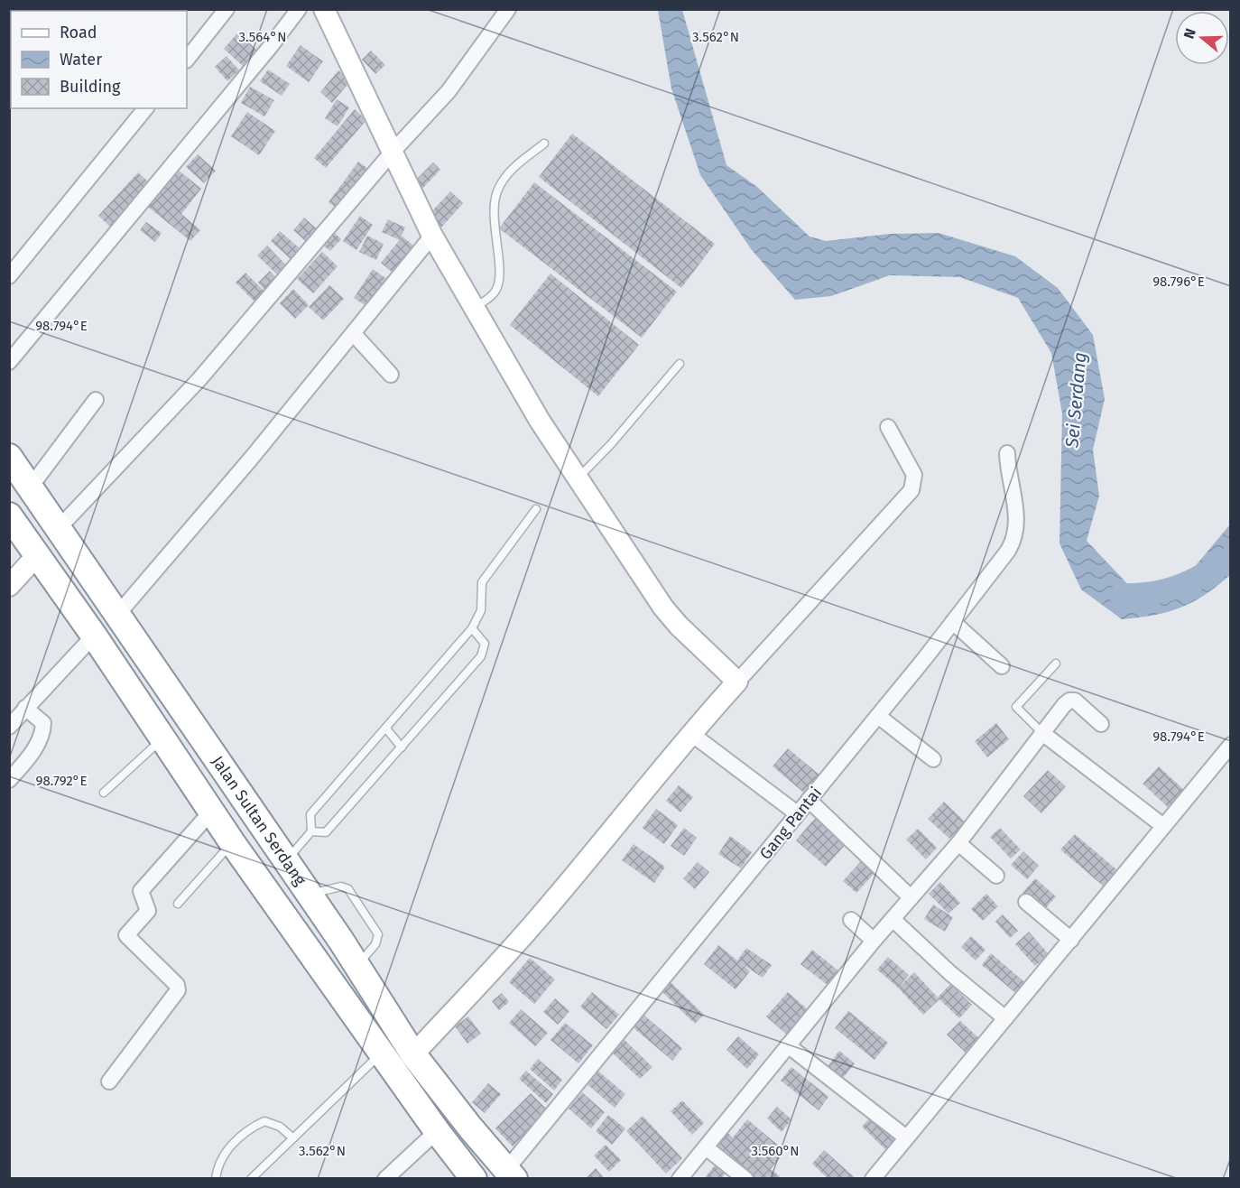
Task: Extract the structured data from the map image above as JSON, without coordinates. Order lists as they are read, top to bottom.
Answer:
{
  "streets": {
    "highway": ["Jalan Sultan Serdang"],
    "street": ["Gang Pantai"]
  },
  "crossings": [
    ["Jalan Sultan Serdang", "Gang Pantai"]
  ],
  "water": ["Sei Serdang"],
  "legend": ["Road", "Water", "Building"],
  "north": "left",
  "coordinates": [
    "3.564°N",
    "3.562°N",
    "98.796°E",
    "98.794°E",
    "98.792°E",
    "3.560°N"
  ]
}
